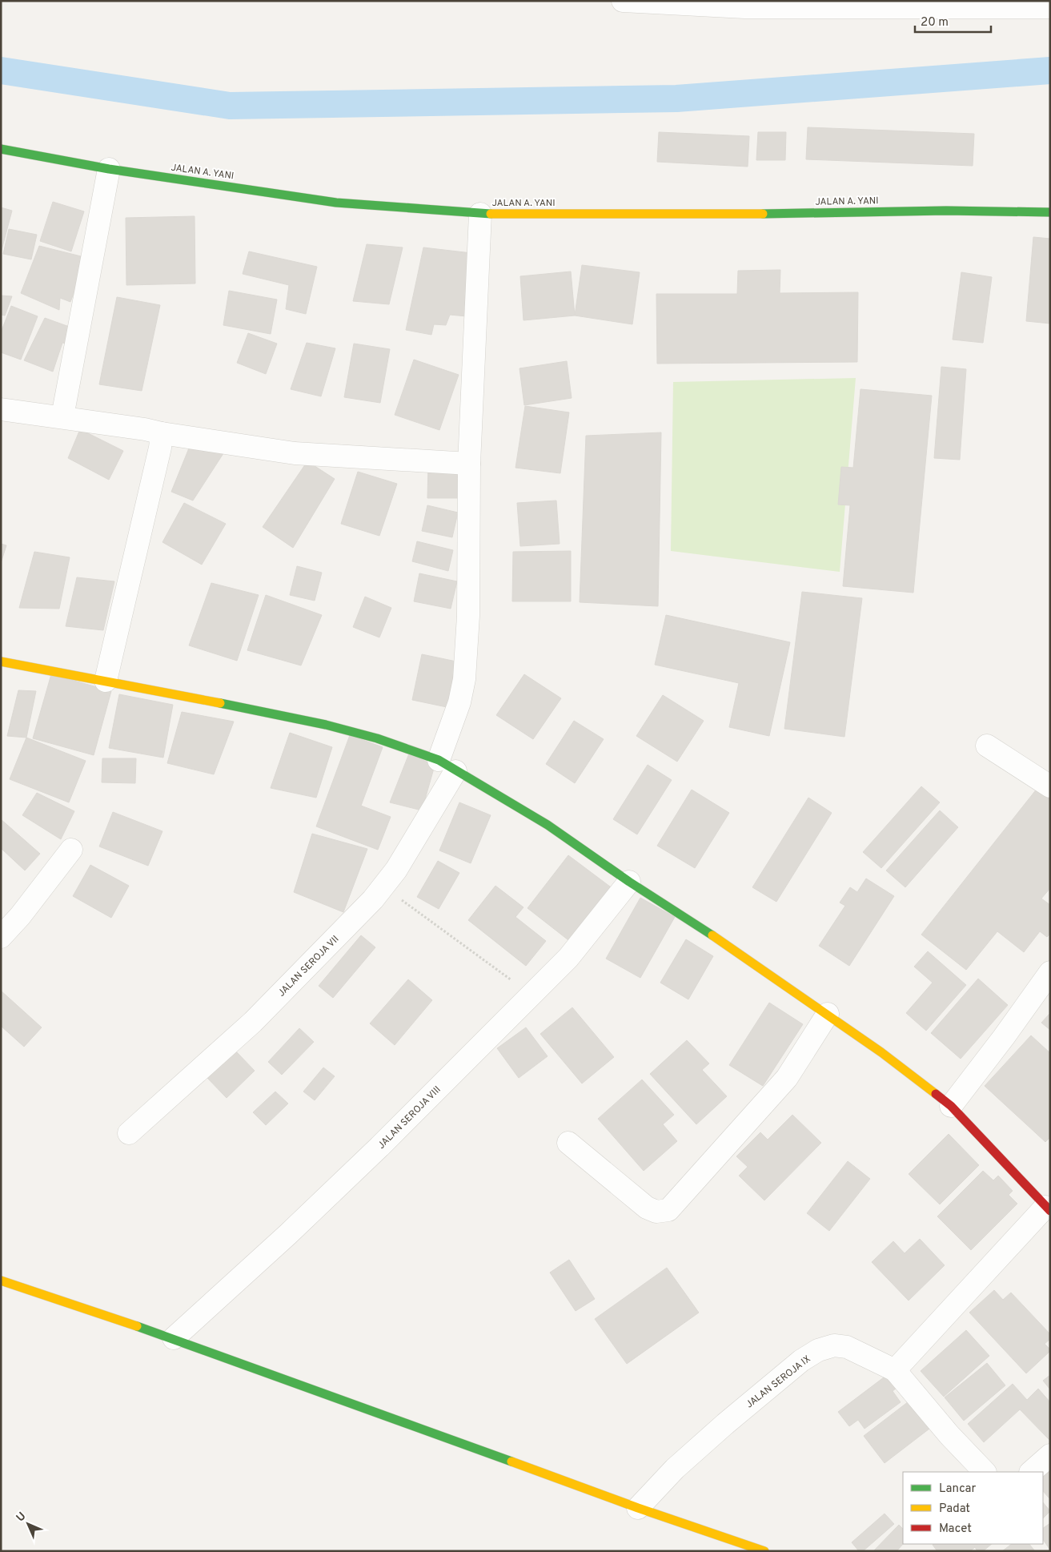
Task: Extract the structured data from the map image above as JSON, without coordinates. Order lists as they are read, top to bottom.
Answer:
{
  "streets": {
    "main road": ["JALAN A. YANI"],
    "street": ["JALAN SEROJA VII", "JALAN SEROJA VIII", "JALAN SEROJA IX"]
  },
  "crossings": [
    ["JALAN A. YANI", "JALAN SEROJA VII"]
  ],
  "legend": ["Lancar", "Padat", "Macet"],
  "scale_bar": "20 m",
  "north": "top left"
}
